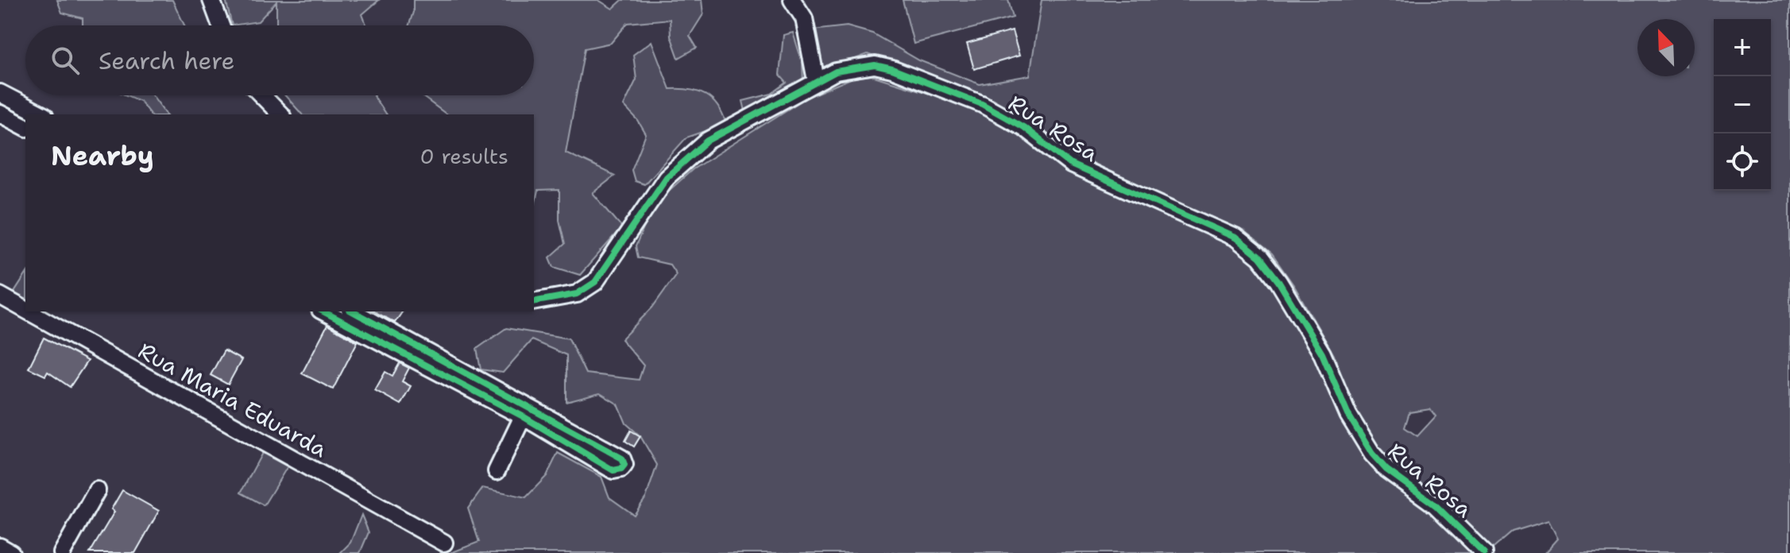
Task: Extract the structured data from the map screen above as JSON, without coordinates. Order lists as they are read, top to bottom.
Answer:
{
  "streets": {
    "street": ["Rua Rosa", "Rua Maria Eduarda"]
  },
  "north": "top left",
  "page": {
    "map_buttons": ["+", "−"],
    "search": "Search here",
    "heading": ["Nearby", "0 results"]
  }
}
